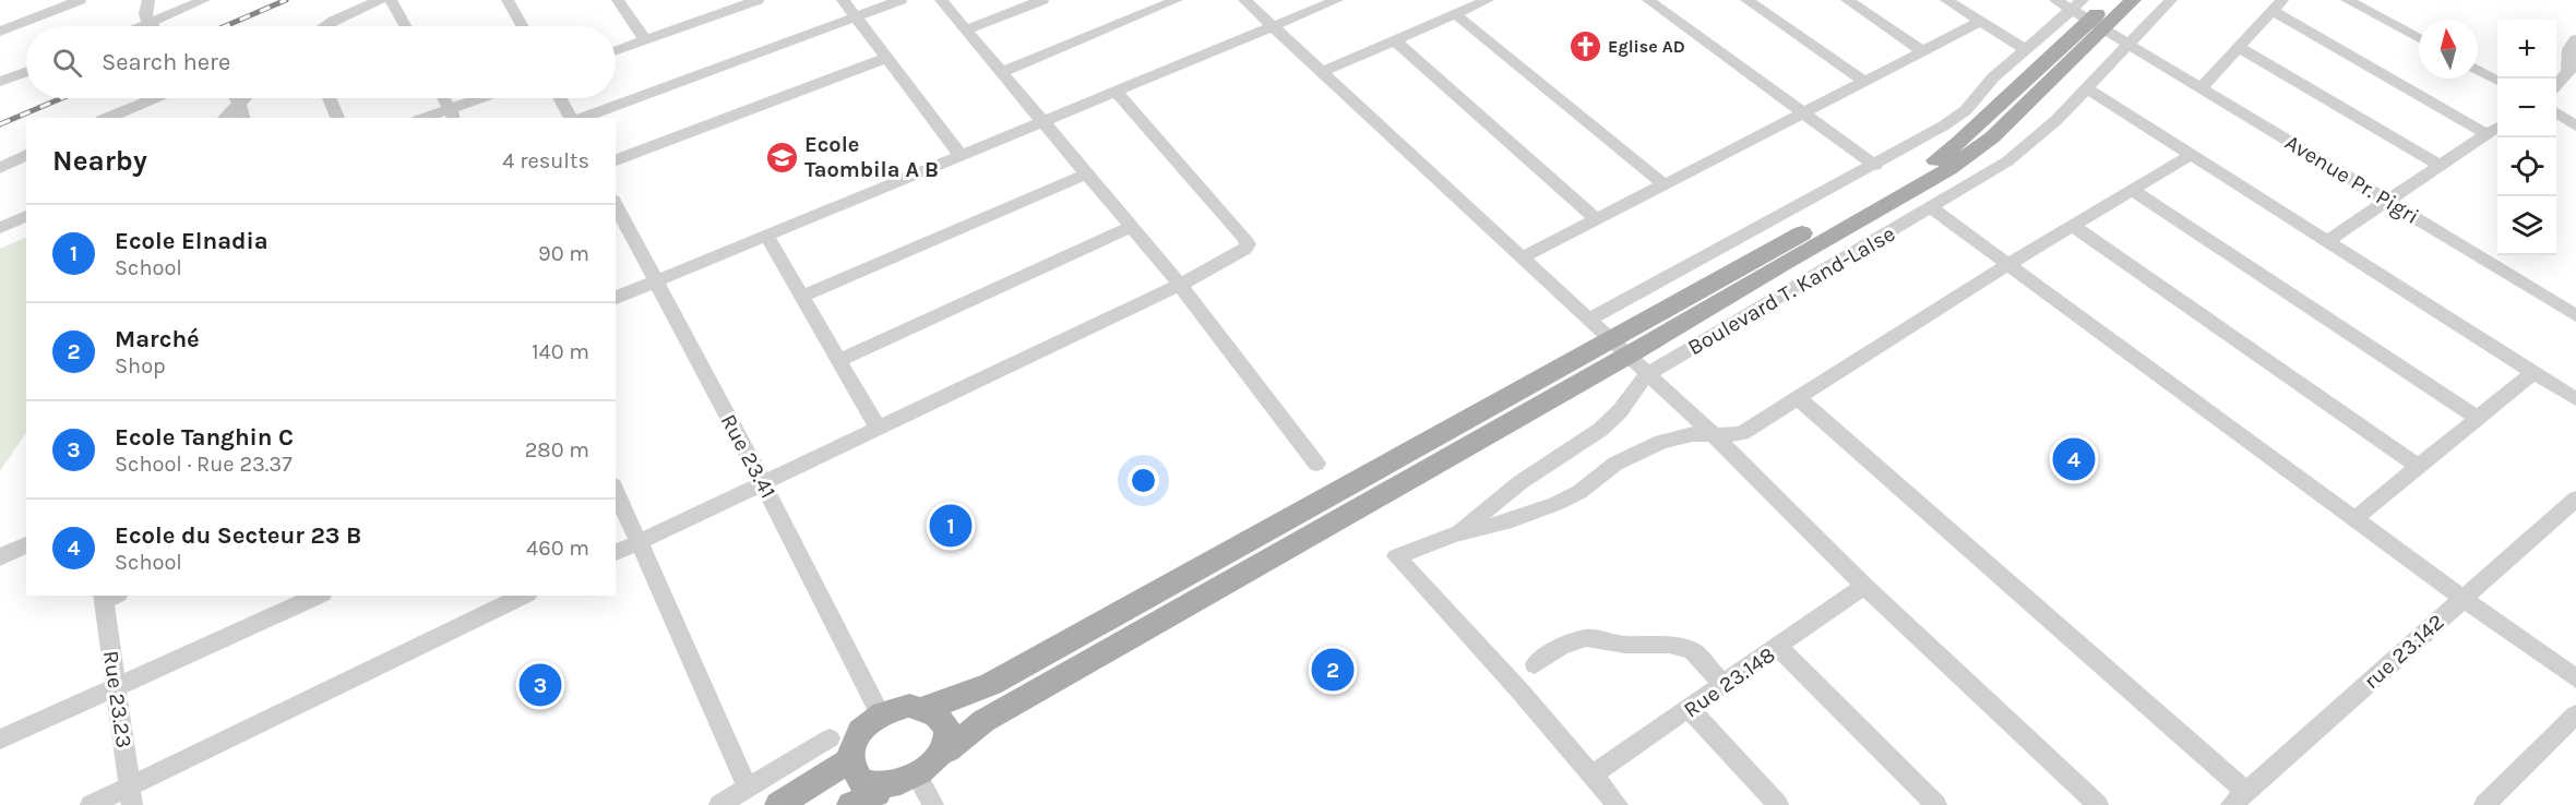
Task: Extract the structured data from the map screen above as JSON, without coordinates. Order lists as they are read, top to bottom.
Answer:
{
  "streets": {
    "street": [
      "Avenue Pr. Pigri",
      "Boulevard T. Kand-Lalse",
      "Rue 23.41",
      "rue 23.142",
      "Rue 23.148",
      "Rue 23.23"
    ]
  },
  "crossings": [
    ["Avenue Pr. Pigri", "Boulevard T. Kand-Lalse"]
  ],
  "places": {
    "church": ["Eglise AD"],
    "school or university": ["Ecole Taombila A B"]
  },
  "north": "top",
  "page": {
    "map_buttons": ["+", "−"],
    "search": "Search here",
    "heading": ["Nearby", "4 results"],
    "list": [
      {
        "mark": "1",
        "name": "Ecole Elnadia",
        "note": "School",
        "value": "90 m"
      },
      {
        "mark": "2",
        "name": "Marché",
        "note": "Shop",
        "value": "140 m"
      },
      {
        "mark": "3",
        "name": "Ecole Tanghin C",
        "note": "School · Rue 23.37",
        "value": "280 m"
      },
      {
        "mark": "4",
        "name": "Ecole du Secteur 23 B",
        "note": "School",
        "value": "460 m"
      }
    ],
    "pins": [
      "4",
      "1",
      "2",
      "3"
    ]
  }
}
